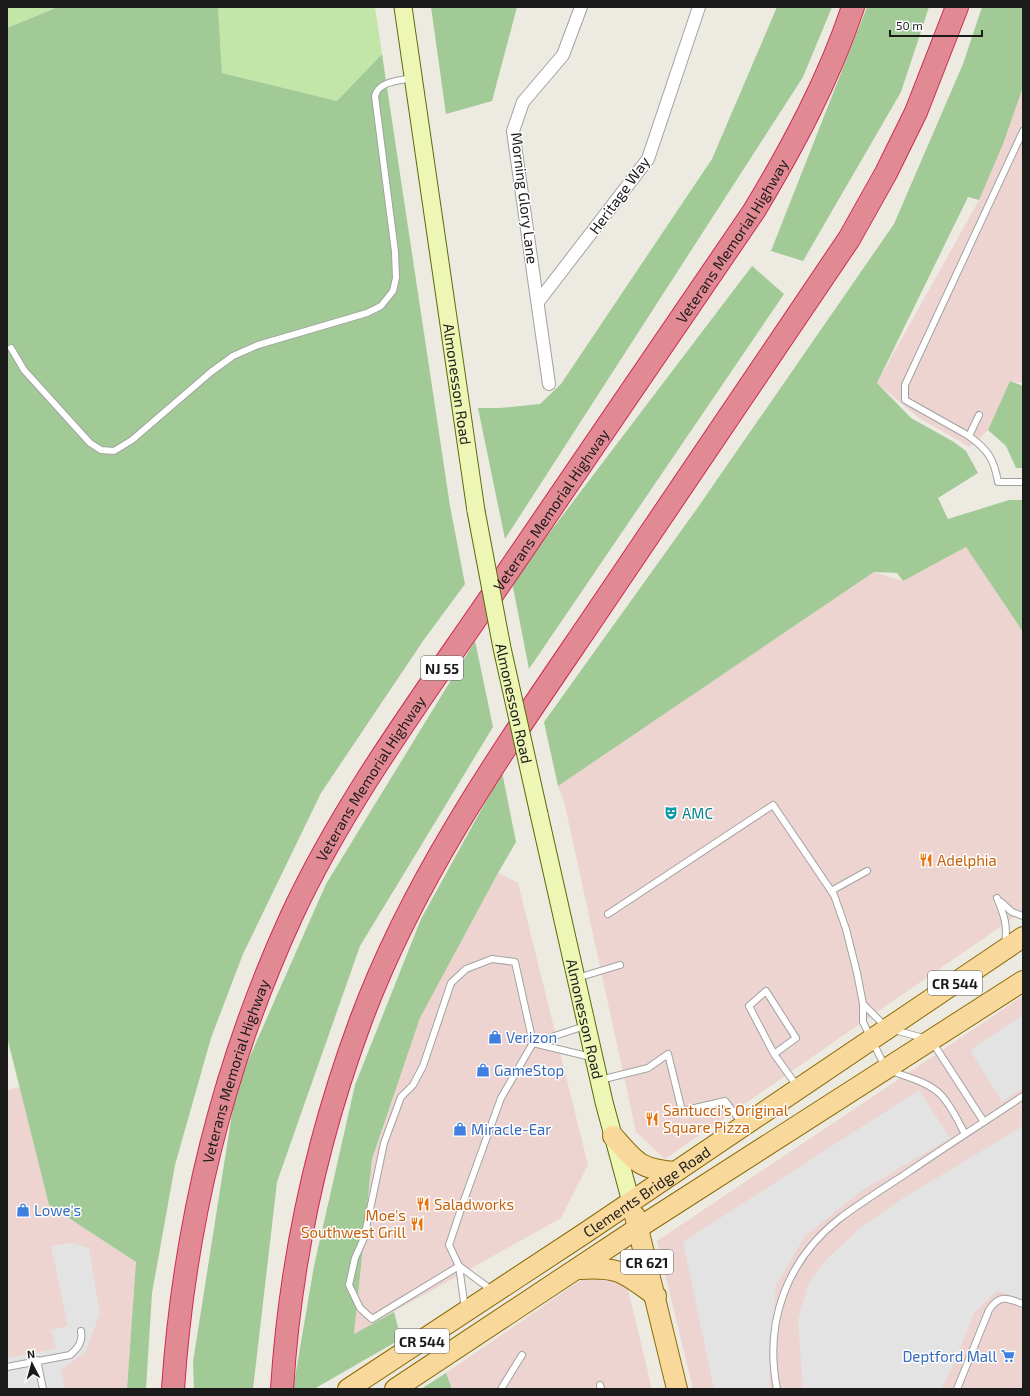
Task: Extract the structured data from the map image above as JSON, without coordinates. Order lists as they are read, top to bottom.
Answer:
{
  "streets": {
    "highway": ["Veterans Memorial Highway", "NJ 55"],
    "main road": [
      "Almonesson Road",
      "CR 544",
      "Clements Bridge Road",
      "CR 621"
    ],
    "street": ["Heritage Way", "Morning Glory Lane"]
  },
  "crossings": [
    ["Heritage Way", "Morning Glory Lane"],
    ["Almonesson Road", "Clements Bridge Road"]
  ],
  "places": {
    "theatre": ["AMC"],
    "restaurant": [
      "Adelphia",
      "Santucci's Original Square Pizza",
      "Saladworks",
      "Moe's Southwest Grill"
    ],
    "shop": [
      "Verizon",
      "GameStop",
      "Miracle-Ear",
      "Lowe's"
    ],
    "supermarket": ["Deptford Mall"]
  },
  "scale_bar": "50 m",
  "north": "top"
}
